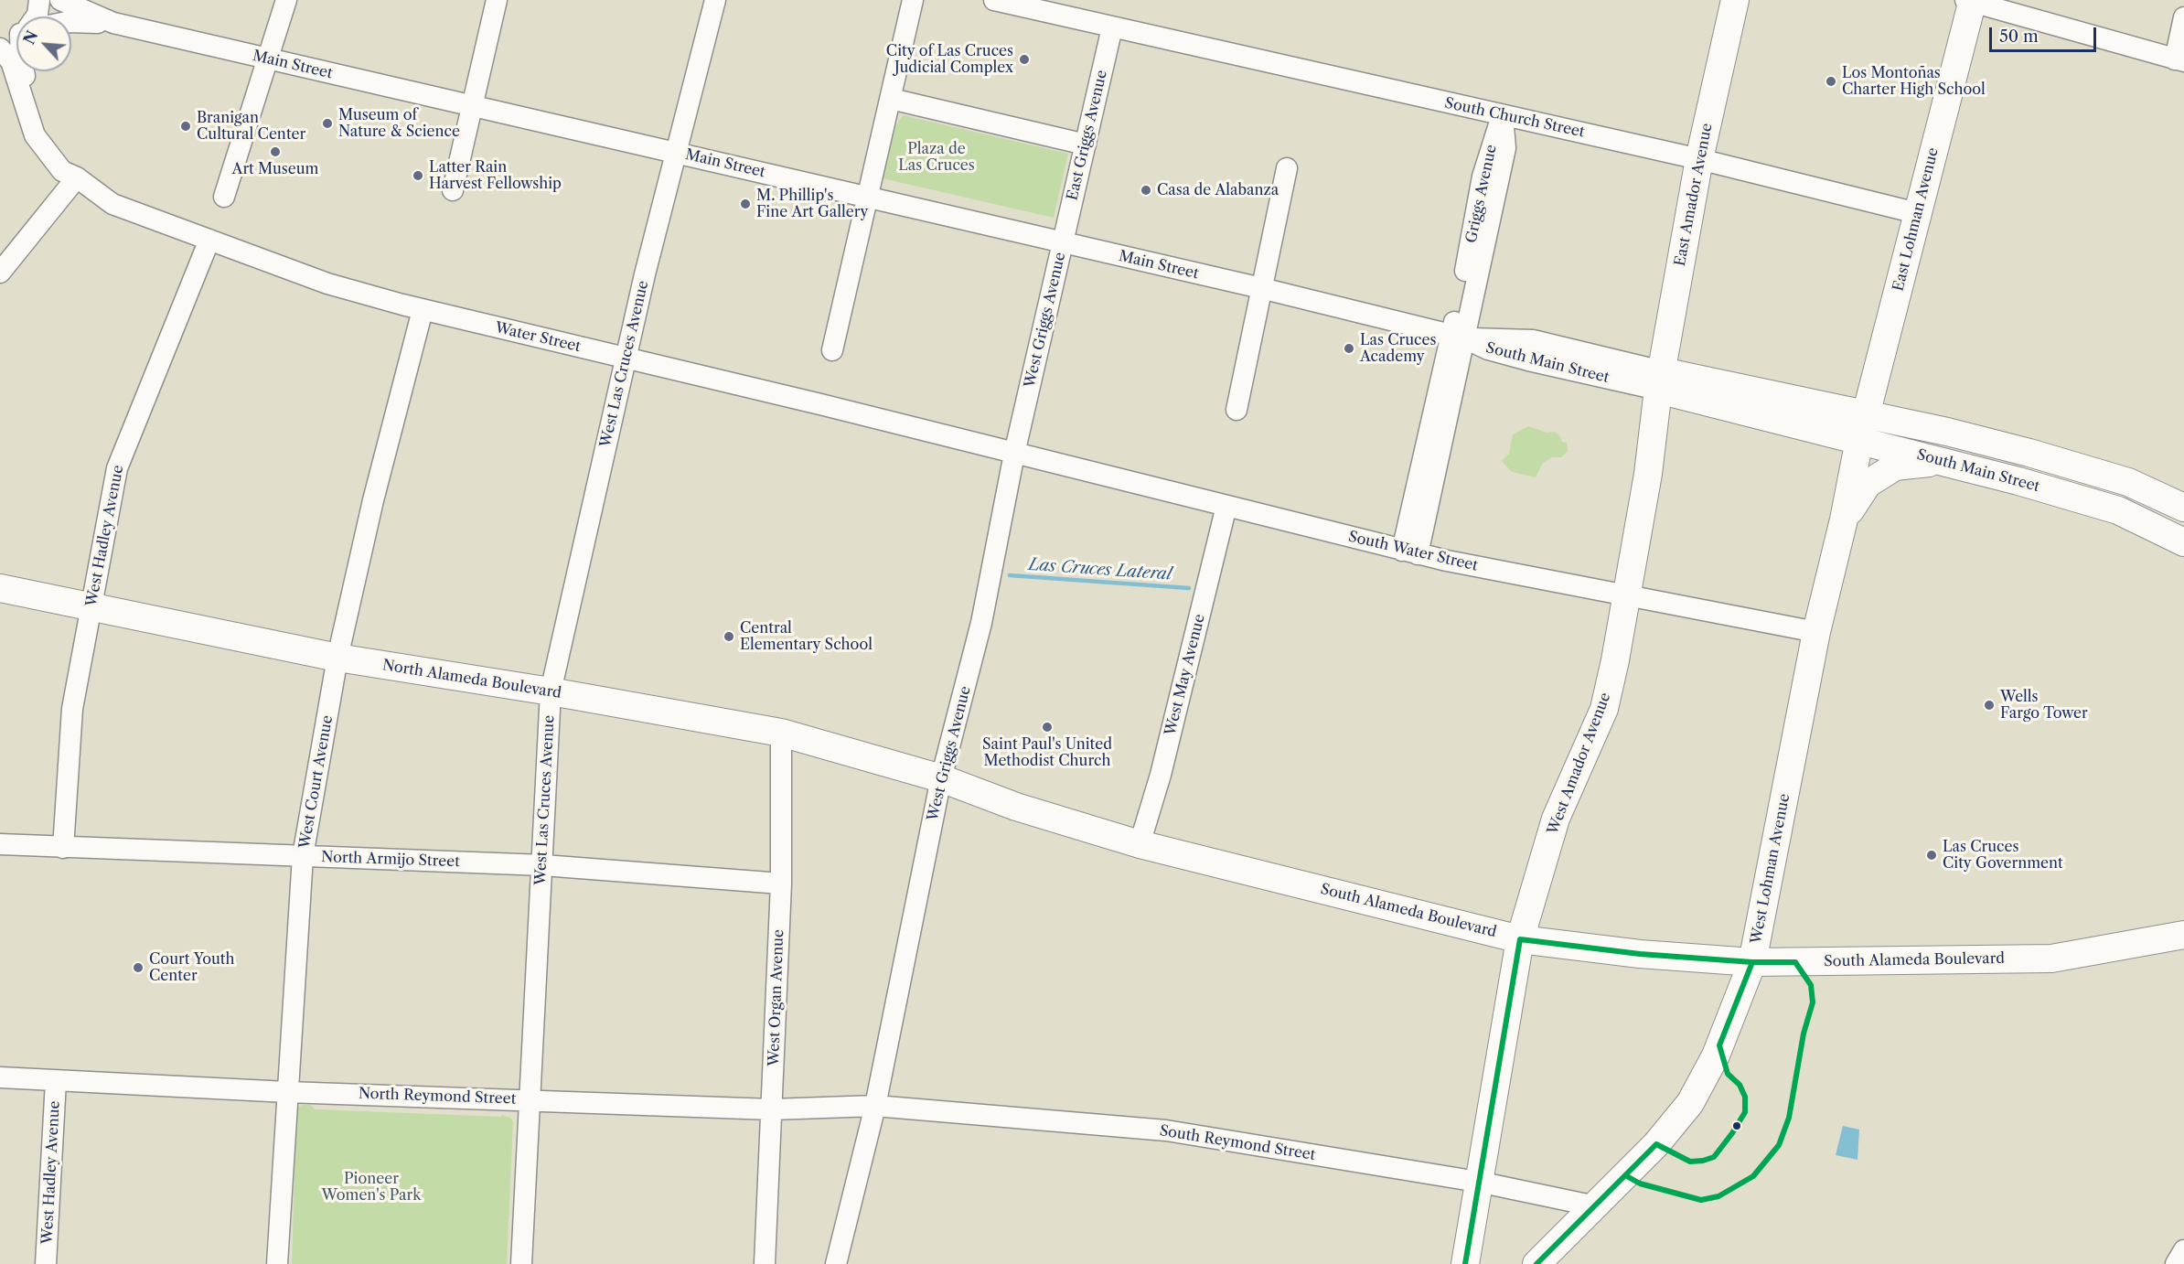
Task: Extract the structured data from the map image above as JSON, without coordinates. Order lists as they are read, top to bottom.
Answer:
{
  "streets": {
    "main road": [
      "East Amador Avenue",
      "East Lohman Avenue",
      "South Main Street",
      "North Alameda Boulevard",
      "West Amador Avenue",
      "West Lohman Avenue",
      "South Alameda Boulevard"
    ],
    "street": [
      "Main Street",
      "South Church Street",
      "East Griggs Avenue",
      "Griggs Avenue",
      "West Griggs Avenue",
      "Water Street",
      "West Las Cruces Avenue",
      "West Hadley Avenue",
      "South Water Street",
      "West May Avenue",
      "West Court Avenue",
      "North Armijo Street",
      "West Organ Avenue",
      "North Reymond Street",
      "South Reymond Street"
    ]
  },
  "crossings": [
    ["Main Street", "East Griggs Avenue"],
    ["Main Street", "Griggs Avenue"],
    ["Main Street", "West Griggs Avenue"],
    ["Main Street", "South Main Street"],
    ["Main Street", "West Las Cruces Avenue"],
    ["South Church Street", "East Griggs Avenue"],
    ["South Church Street", "Griggs Avenue"],
    ["South Church Street", "East Amador Avenue"],
    ["South Church Street", "East Lohman Avenue"],
    ["East Griggs Avenue", "West Griggs Avenue"],
    ["Griggs Avenue", "South Main Street"],
    ["Griggs Avenue", "South Water Street"],
    ["East Amador Avenue", "South Main Street"],
    ["East Amador Avenue", "West Amador Avenue"],
    ["East Lohman Avenue", "South Main Street"],
    ["East Lohman Avenue", "West Lohman Avenue"],
    ["West Griggs Avenue", "Water Street"],
    ["West Griggs Avenue", "South Water Street"],
    ["West Griggs Avenue", "North Alameda Boulevard"],
    ["West Griggs Avenue", "South Alameda Boulevard"],
    ["West Griggs Avenue", "North Reymond Street"],
    ["West Griggs Avenue", "South Reymond Street"],
    ["Water Street", "West Las Cruces Avenue"],
    ["Water Street", "West Hadley Avenue"],
    ["Water Street", "South Water Street"],
    ["Water Street", "West Court Avenue"],
    ["South Main Street", "West Amador Avenue"],
    ["South Main Street", "West Lohman Avenue"],
    ["West Las Cruces Avenue", "North Alameda Boulevard"],
    ["West Las Cruces Avenue", "North Armijo Street"],
    ["West Las Cruces Avenue", "North Reymond Street"],
    ["West Hadley Avenue", "North Alameda Boulevard"],
    ["West Hadley Avenue", "North Armijo Street"],
    ["West Hadley Avenue", "North Reymond Street"],
    ["South Water Street", "West May Avenue"],
    ["South Water Street", "West Amador Avenue"],
    ["South Water Street", "West Lohman Avenue"],
    ["West May Avenue", "South Alameda Boulevard"],
    ["North Alameda Boulevard", "West Court Avenue"],
    ["North Alameda Boulevard", "South Alameda Boulevard"],
    ["North Alameda Boulevard", "West Organ Avenue"],
    ["West Amador Avenue", "South Alameda Boulevard"],
    ["West Amador Avenue", "South Reymond Street"],
    ["West Court Avenue", "North Armijo Street"],
    ["West Court Avenue", "North Reymond Street"],
    ["North Armijo Street", "West Organ Avenue"],
    ["West Lohman Avenue", "South Alameda Boulevard"],
    ["West Lohman Avenue", "South Reymond Street"],
    ["West Organ Avenue", "North Reymond Street"],
    ["North Reymond Street", "South Reymond Street"]
  ],
  "water": ["Las Cruces Lateral"],
  "parks": ["Plaza de Las Cruces", "Pioneer Women's Park"],
  "places": [
    "City of Las Cruces Judicial Complex",
    "Los Montoñas Charter High School",
    "Museum of Nature & Science",
    "Branigan Cultural Center",
    "Art Museum",
    "Latter Rain Harvest Fellowship",
    "Casa de Alabanza",
    "M. Phillip's Fine Art Gallery",
    "Las Cruces Academy",
    "Central Elementary School",
    "Wells Fargo Tower",
    "Saint Paul's United Methodist Church",
    "Las Cruces City Government",
    "Court Youth Center"
  ],
  "scale_bar": "50 m",
  "north": "top left"
}
